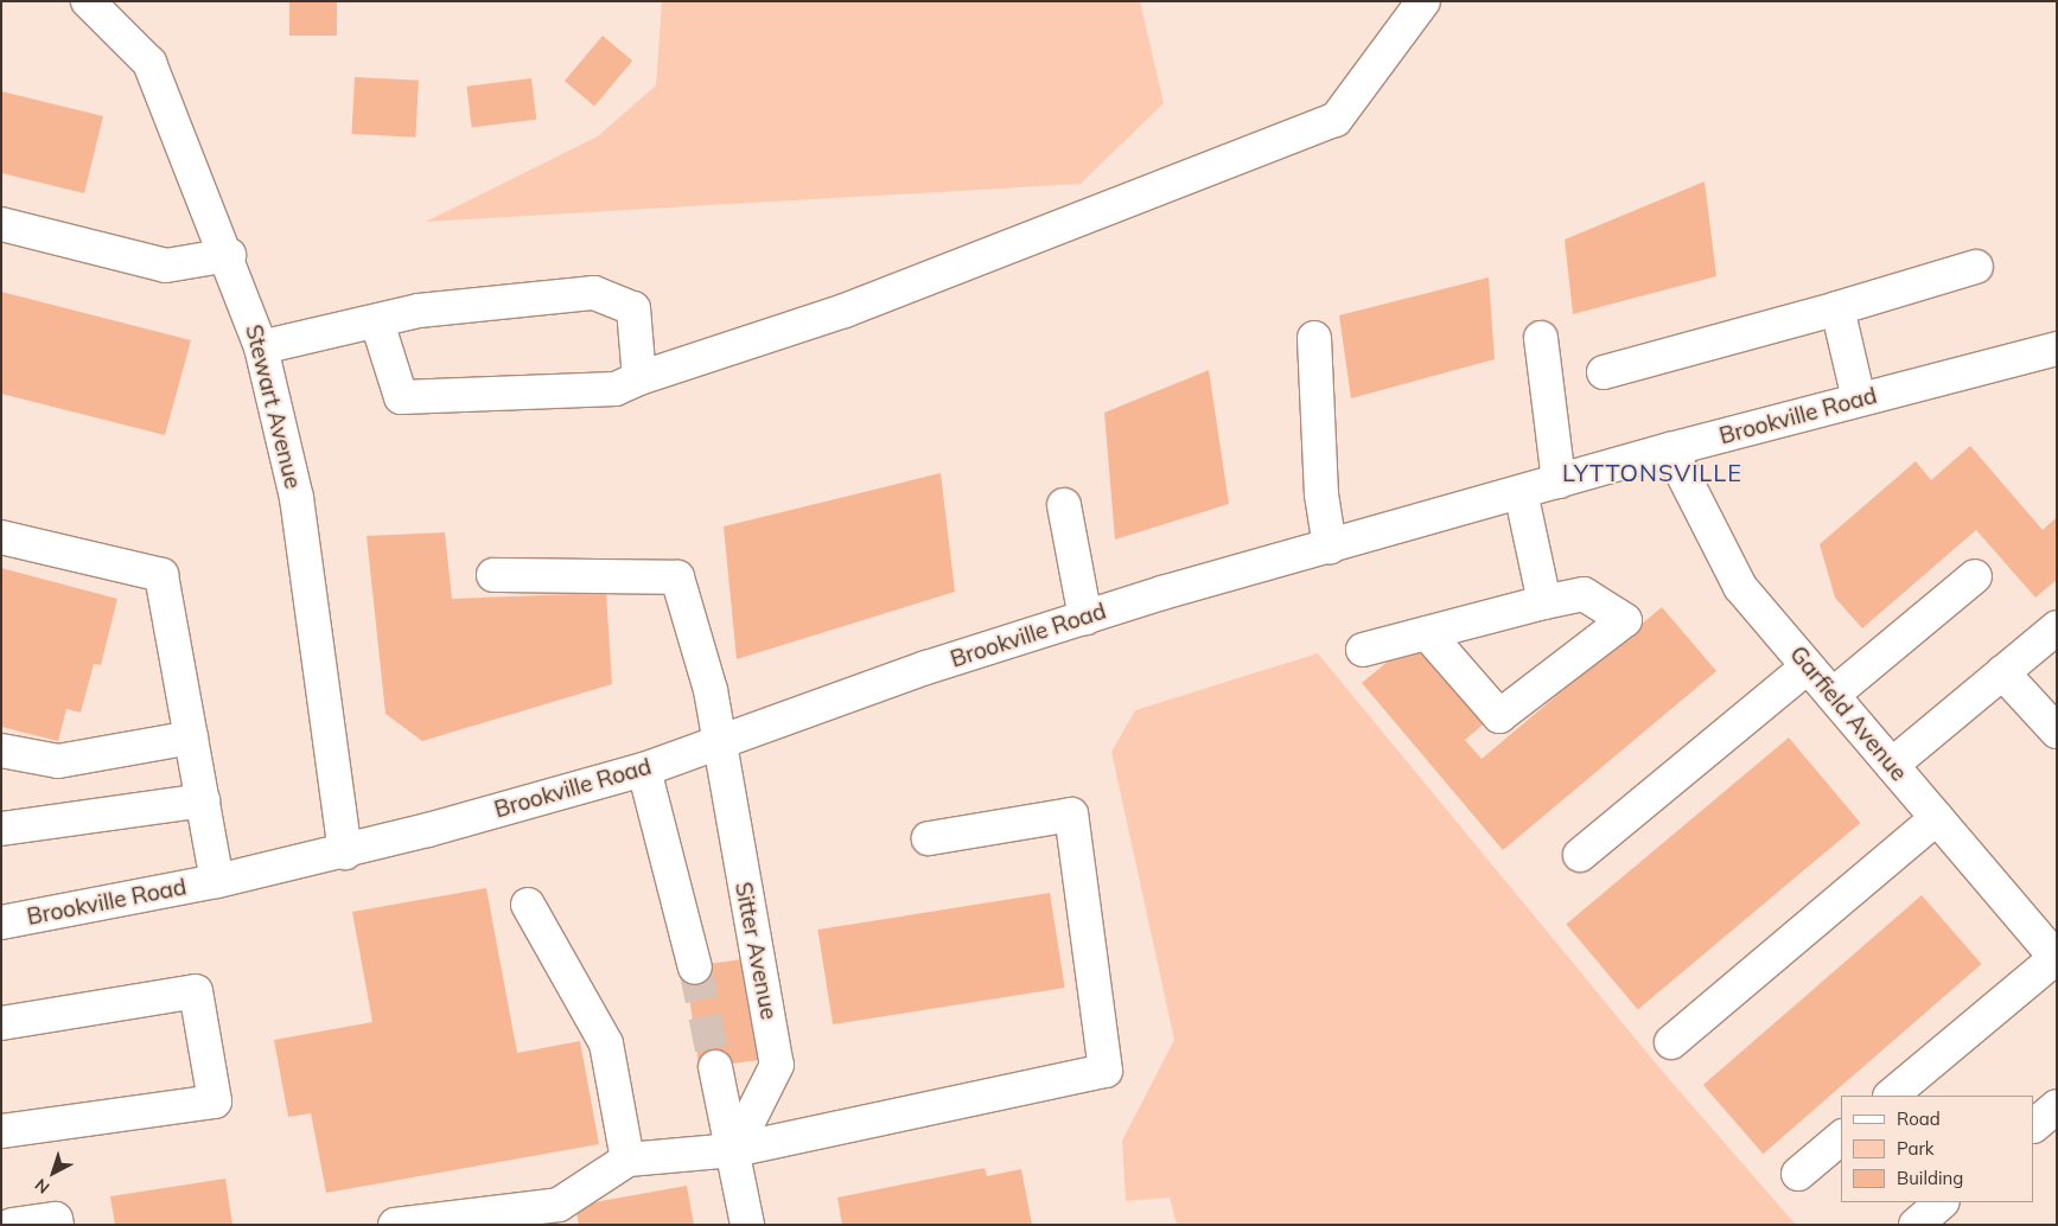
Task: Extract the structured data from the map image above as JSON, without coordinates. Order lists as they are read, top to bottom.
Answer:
{
  "streets": {
    "street": [
      "Stewart Avenue",
      "Brookville Road",
      "Garfield Avenue",
      "Sitter Avenue"
    ]
  },
  "crossings": [
    ["Stewart Avenue", "Brookville Road"],
    ["Brookville Road", "Garfield Avenue"],
    ["Brookville Road", "Sitter Avenue"]
  ],
  "districts": ["LYTTONSVILLE"],
  "legend": ["Road", "Park", "Building"],
  "north": "bottom left"
}
